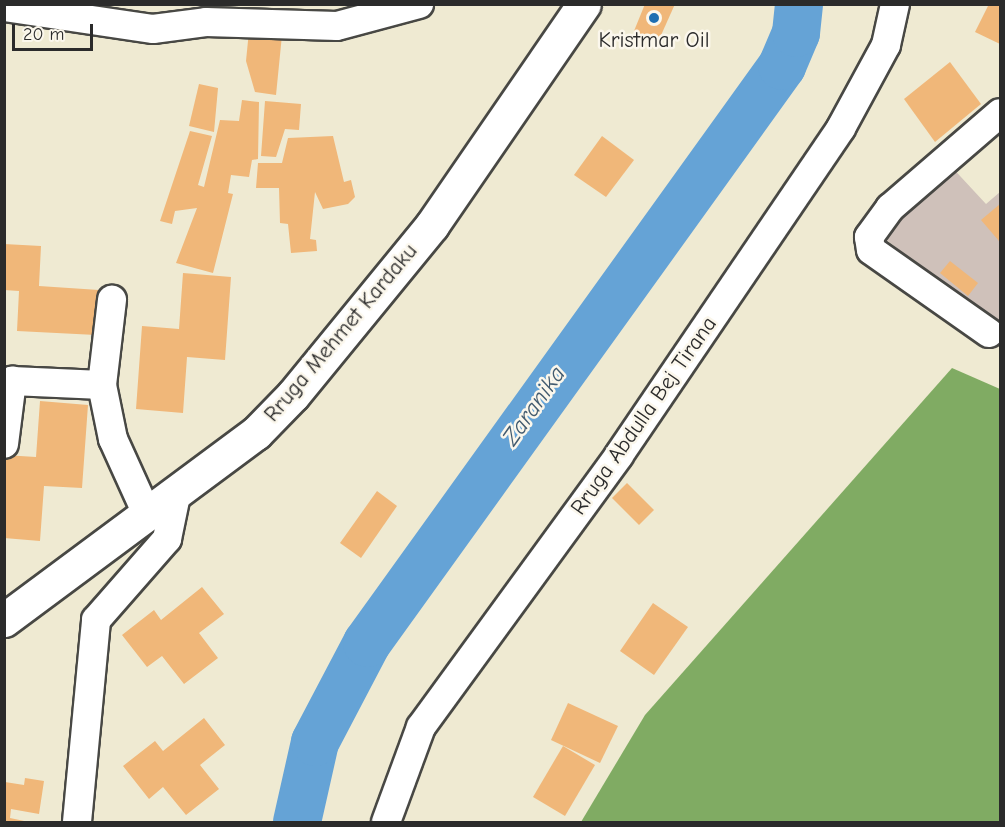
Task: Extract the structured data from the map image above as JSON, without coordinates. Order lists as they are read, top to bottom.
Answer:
{
  "streets": {
    "main road": ["Rruga Mehmet Kardaku"],
    "street": ["Rruga Abdulla Bej Tirana"]
  },
  "water": ["Zaranika"],
  "places": ["Kristmar Oil"],
  "scale_bar": "20 m"
}
